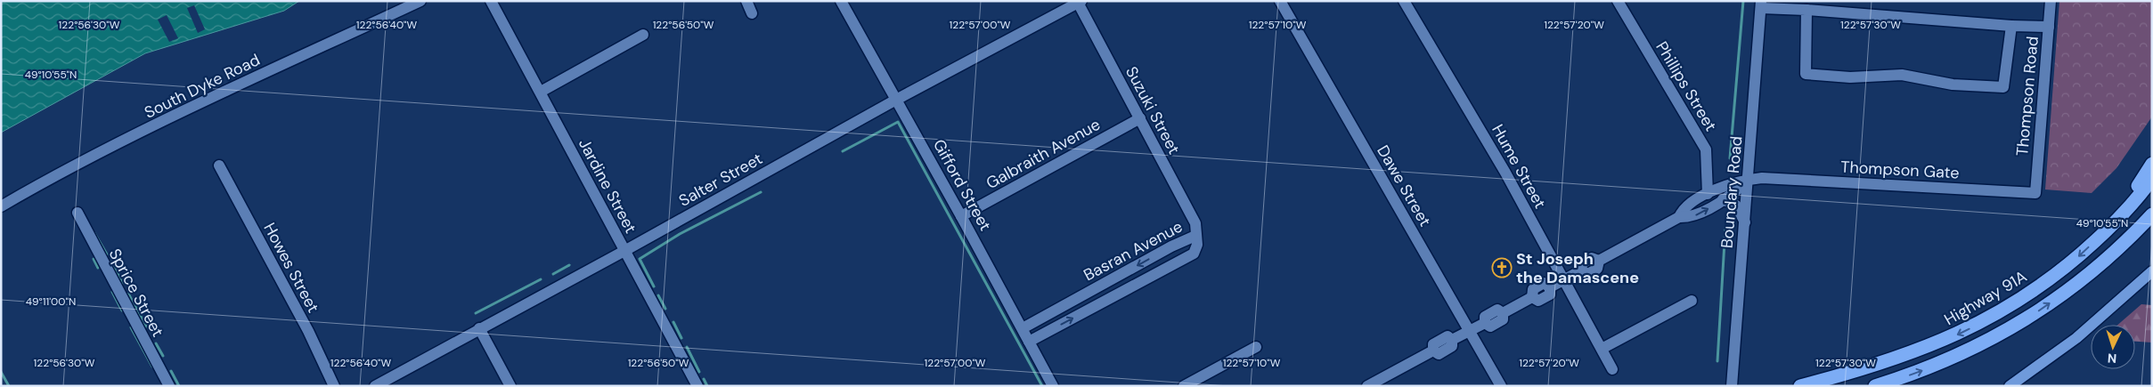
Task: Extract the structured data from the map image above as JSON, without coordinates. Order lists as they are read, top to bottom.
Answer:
{
  "streets": {
    "highway": ["Highway 91A"],
    "street": [
      "South Dyke Road",
      "Phillips Street",
      "Thompson Road",
      "Suzuki Street",
      "Galbraith Avenue",
      "Hume Street",
      "Thompson Gate",
      "Salter Street",
      "Gifford Street",
      "Jardine Street",
      "Dawe Street",
      "Boundary Road",
      "Basran Avenue",
      "Howes Street",
      "Sprice Street"
    ]
  },
  "crossings": [
    ["Phillips Street", "Thompson Gate"],
    ["Thompson Road", "Thompson Gate"],
    ["Suzuki Street", "Galbraith Avenue"],
    ["Suzuki Street", "Salter Street"],
    ["Suzuki Street", "Basran Avenue"],
    ["Galbraith Avenue", "Gifford Street"],
    ["Thompson Gate", "Boundary Road"],
    ["Salter Street", "Gifford Street"],
    ["Salter Street", "Jardine Street"],
    ["Gifford Street", "Basran Avenue"]
  ],
  "places": {
    "church": ["St Joseph the Damascene"]
  },
  "north": "bottom",
  "coordinates": [
    "122°56'30\"W",
    "122°56'40\"W",
    "122°56'50\"W",
    "122°57'00\"W",
    "122°57'10\"W",
    "122°57'20\"W",
    "122°57'30\"W",
    "49°10'55\"N",
    "49°11'00\"N"
  ]
}
